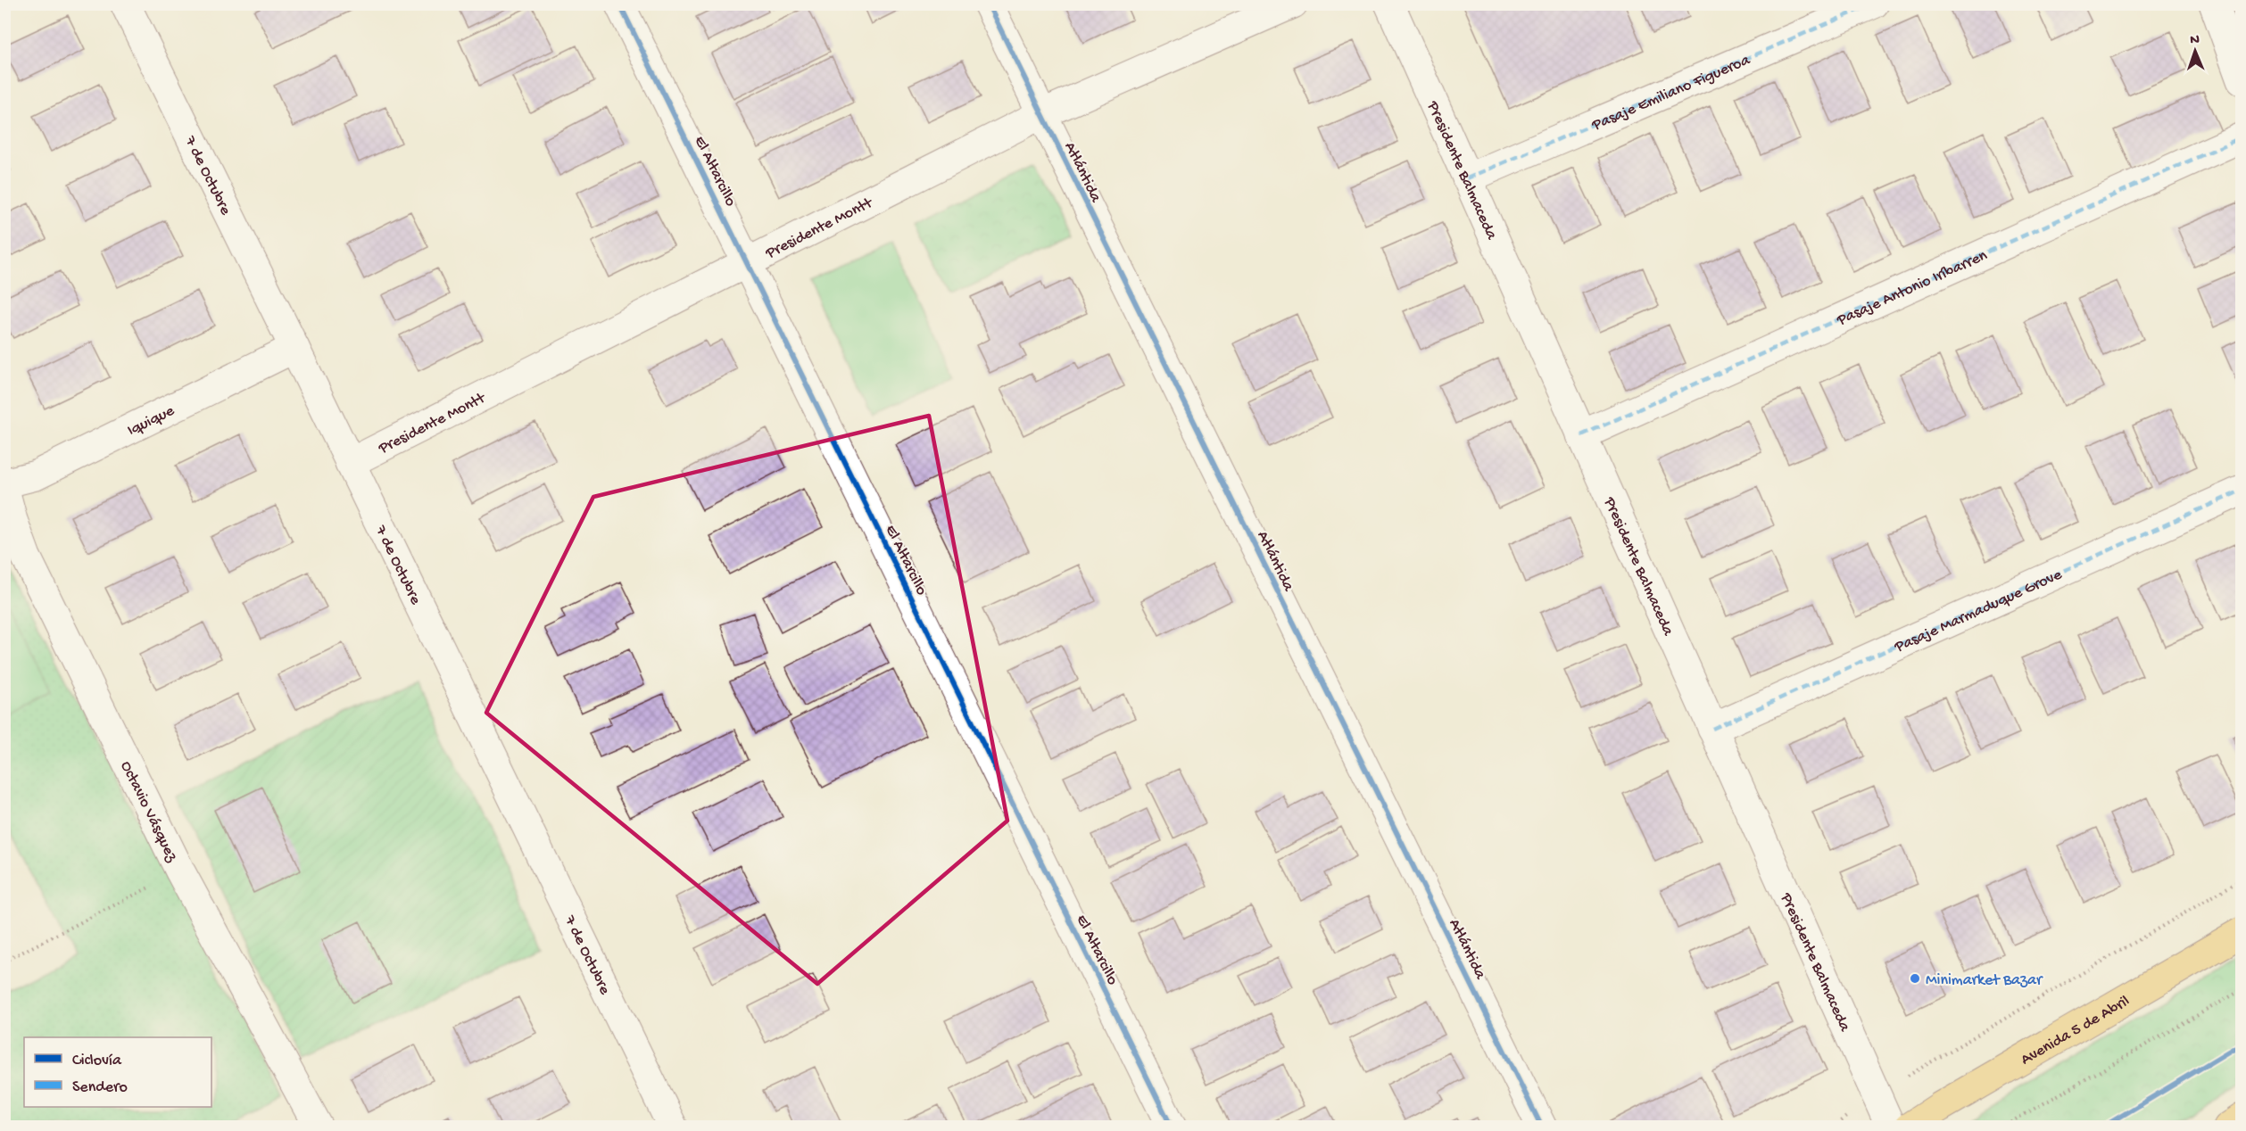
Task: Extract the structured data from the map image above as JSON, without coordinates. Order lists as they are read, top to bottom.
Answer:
{
  "streets": {
    "main road": ["Avenida 5 de Abril"],
    "street": [
      "Pasaje Emiliano Figueroa",
      "Presidente Balmaceda",
      "El Altarcillo",
      "Atlántida",
      "7 de Octubre",
      "Presidente Montt",
      "Pasaje Antonio Iríbarren",
      "Iquique",
      "Pasaje Marmaduque Grove",
      "Octavio Vásquez"
    ]
  },
  "crossings": [
    ["Pasaje Emiliano Figueroa", "Presidente Balmaceda"],
    ["Presidente Balmaceda", "Pasaje Antonio Iríbarren"],
    ["Presidente Balmaceda", "Pasaje Marmaduque Grove"],
    ["El Altarcillo", "Presidente Montt"],
    ["Atlántida", "Presidente Montt"],
    ["7 de Octubre", "Presidente Montt"],
    ["7 de Octubre", "Iquique"],
    ["Iquique", "Octavio Vásquez"]
  ],
  "places": ["Minimarket Bazar"],
  "legend": ["Ciclovía", "Sendero"],
  "north": "top"
}
